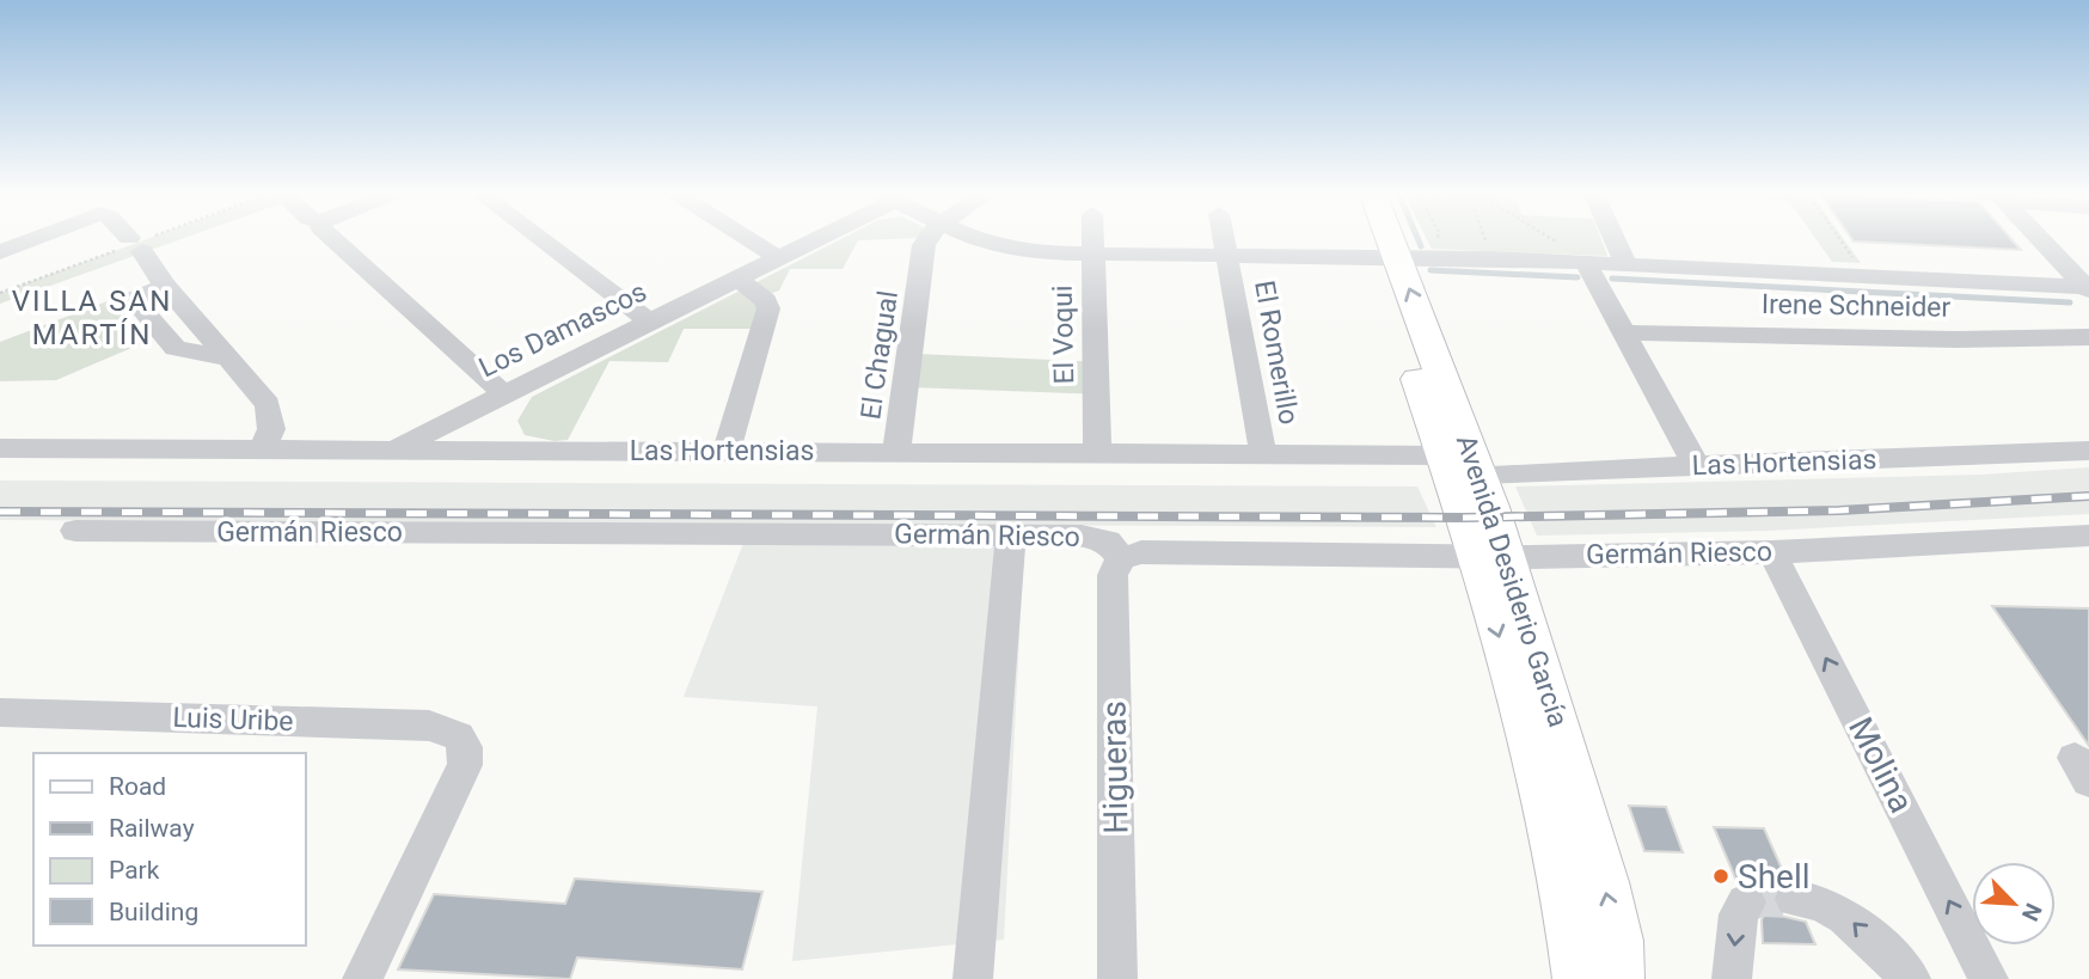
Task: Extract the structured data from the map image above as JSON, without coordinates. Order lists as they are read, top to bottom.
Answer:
{
  "streets": {
    "main road": ["Avenida Desiderio García"],
    "street": [
      "Irene Schneider",
      "Los Damascos",
      "El Voqui",
      "El Romerillo",
      "El Chagual",
      "Las Hortensias",
      "Germán Riesco",
      "Luis Uribe",
      "Molina",
      "Higueras"
    ]
  },
  "crossings": [
    ["Los Damascos", "Las Hortensias"],
    ["El Voqui", "Las Hortensias"],
    ["El Romerillo", "Las Hortensias"],
    ["El Chagual", "Las Hortensias"],
    ["Las Hortensias", "Avenida Desiderio García"],
    ["Germán Riesco", "Avenida Desiderio García"],
    ["Germán Riesco", "Molina"],
    ["Germán Riesco", "Higueras"]
  ],
  "one_way": ["Molina"],
  "districts": ["VILLA SAN MARTÍN"],
  "places": ["Shell"],
  "legend": [
    "Road",
    "Railway",
    "Park",
    "Building"
  ],
  "north": "bottom right"
}
